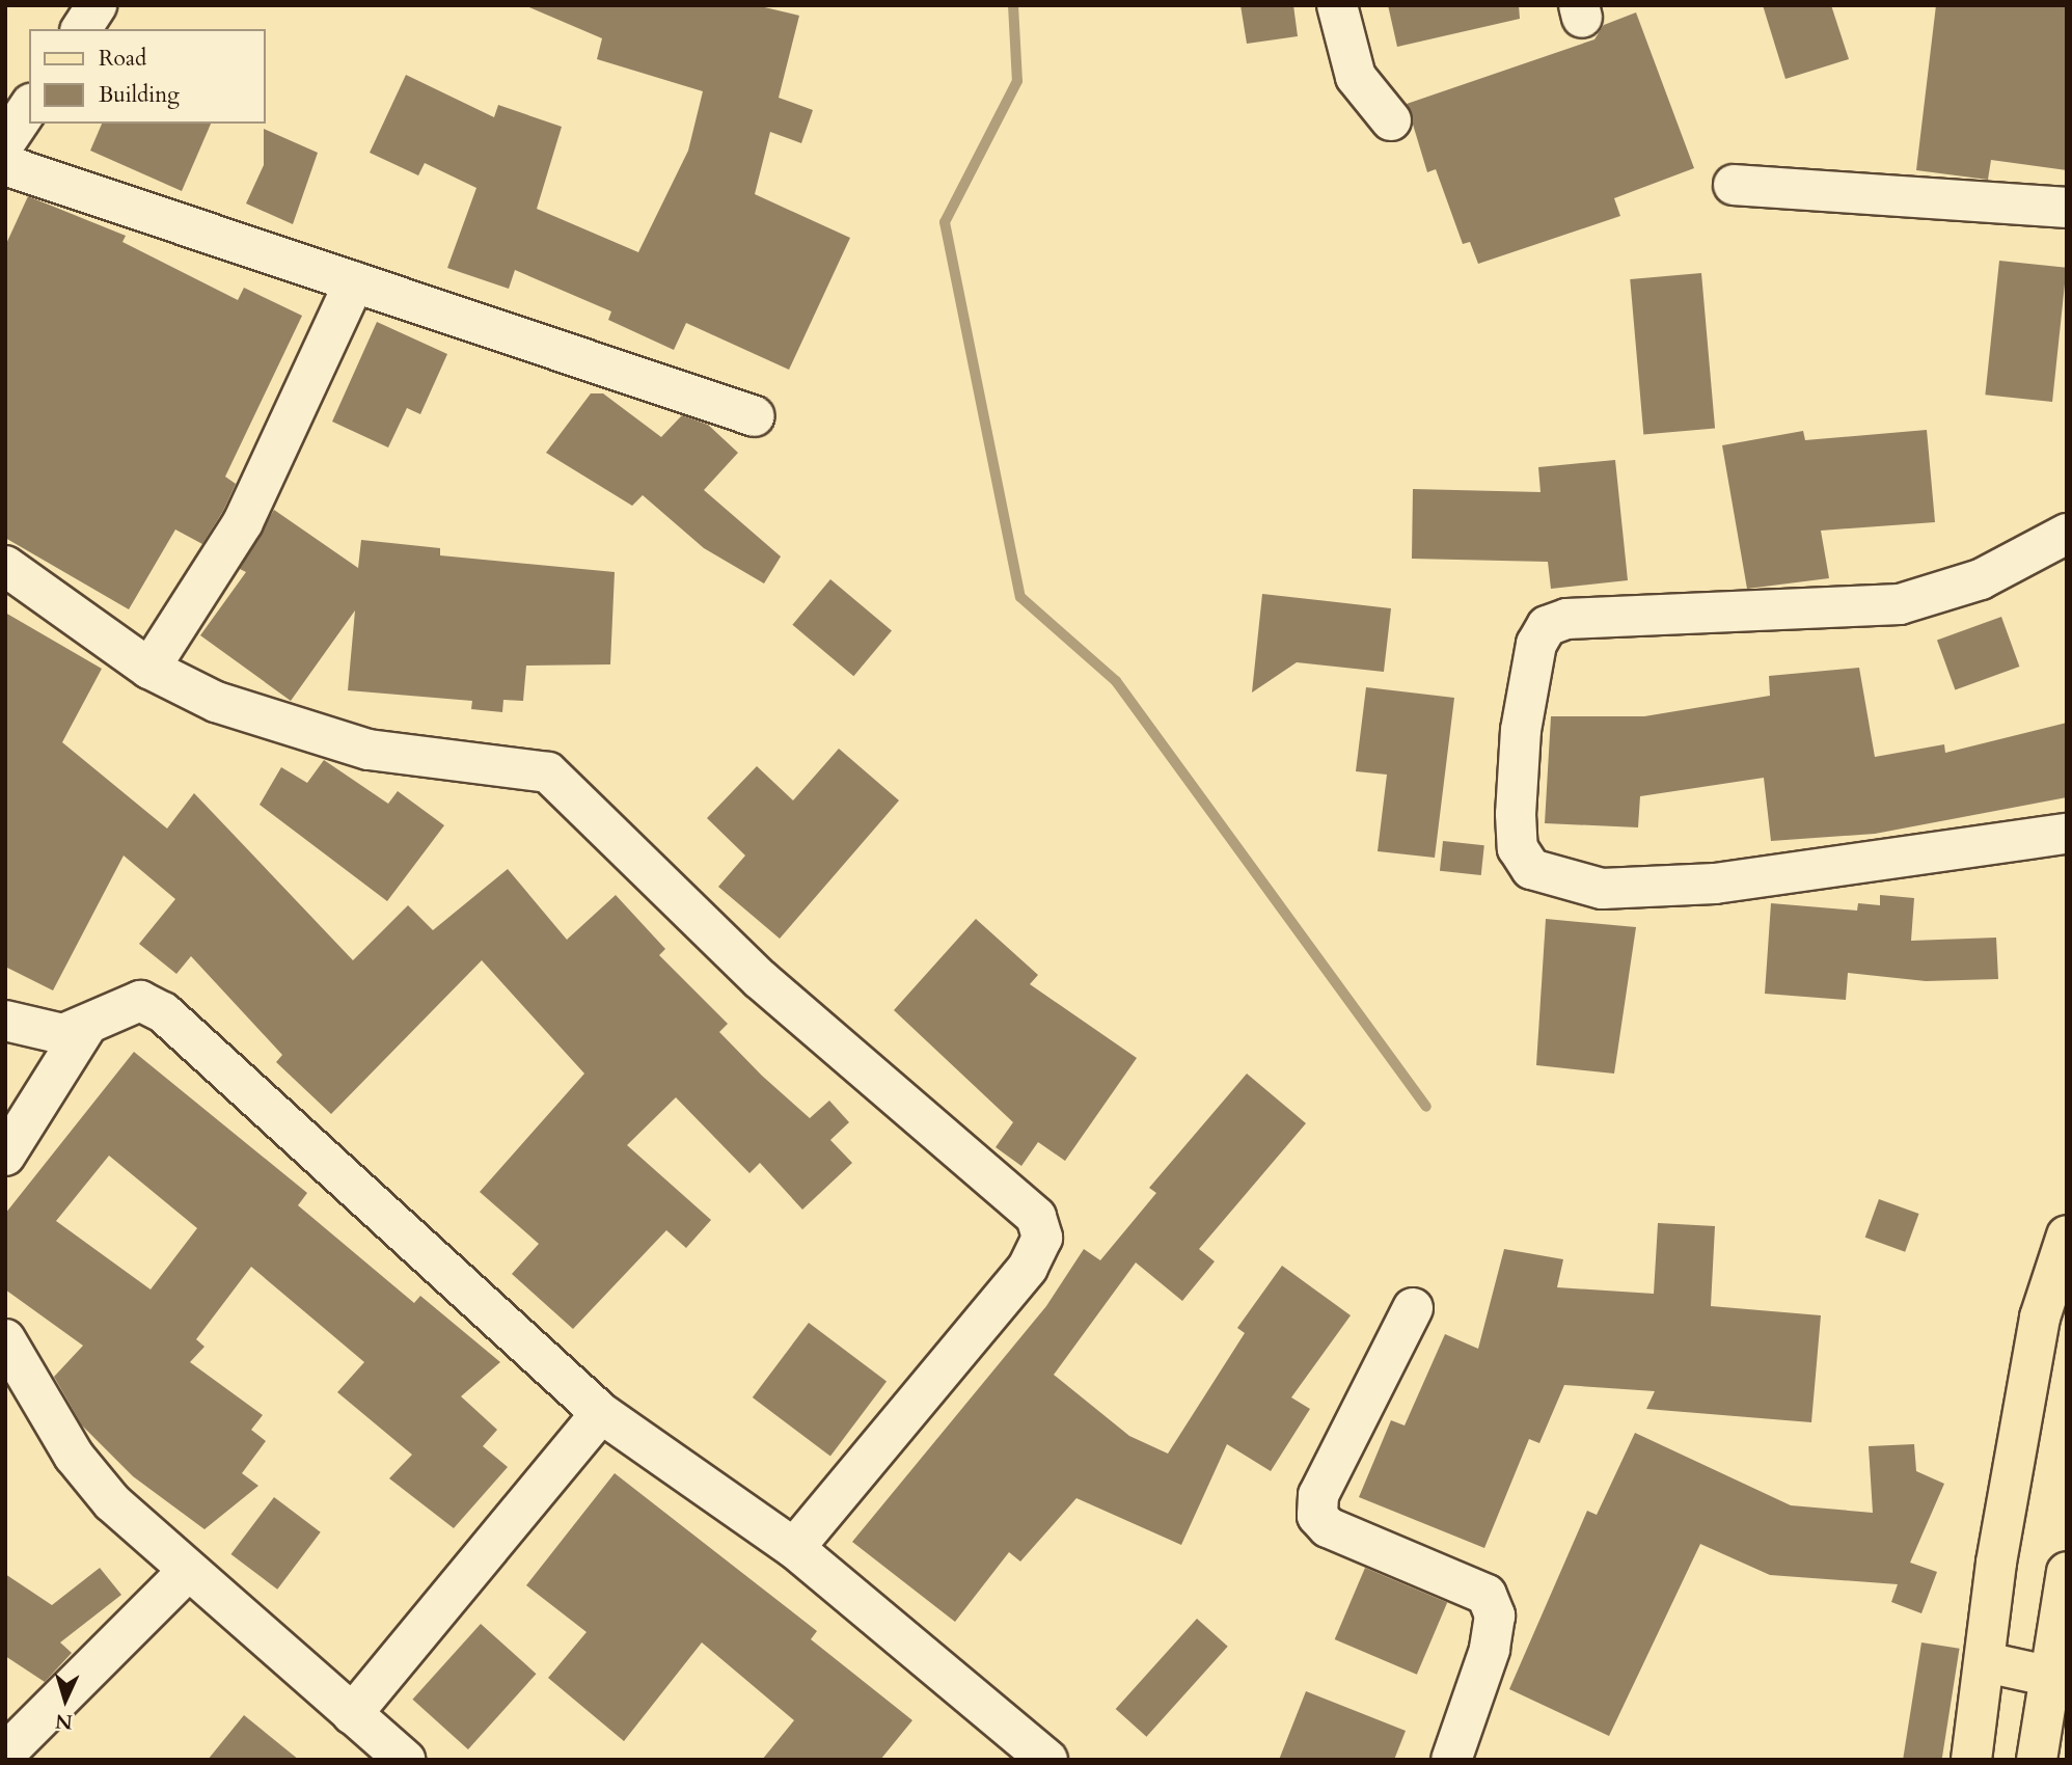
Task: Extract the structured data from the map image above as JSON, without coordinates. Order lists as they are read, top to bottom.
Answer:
{
  "legend": ["Road", "Building"],
  "north": "bottom"
}
